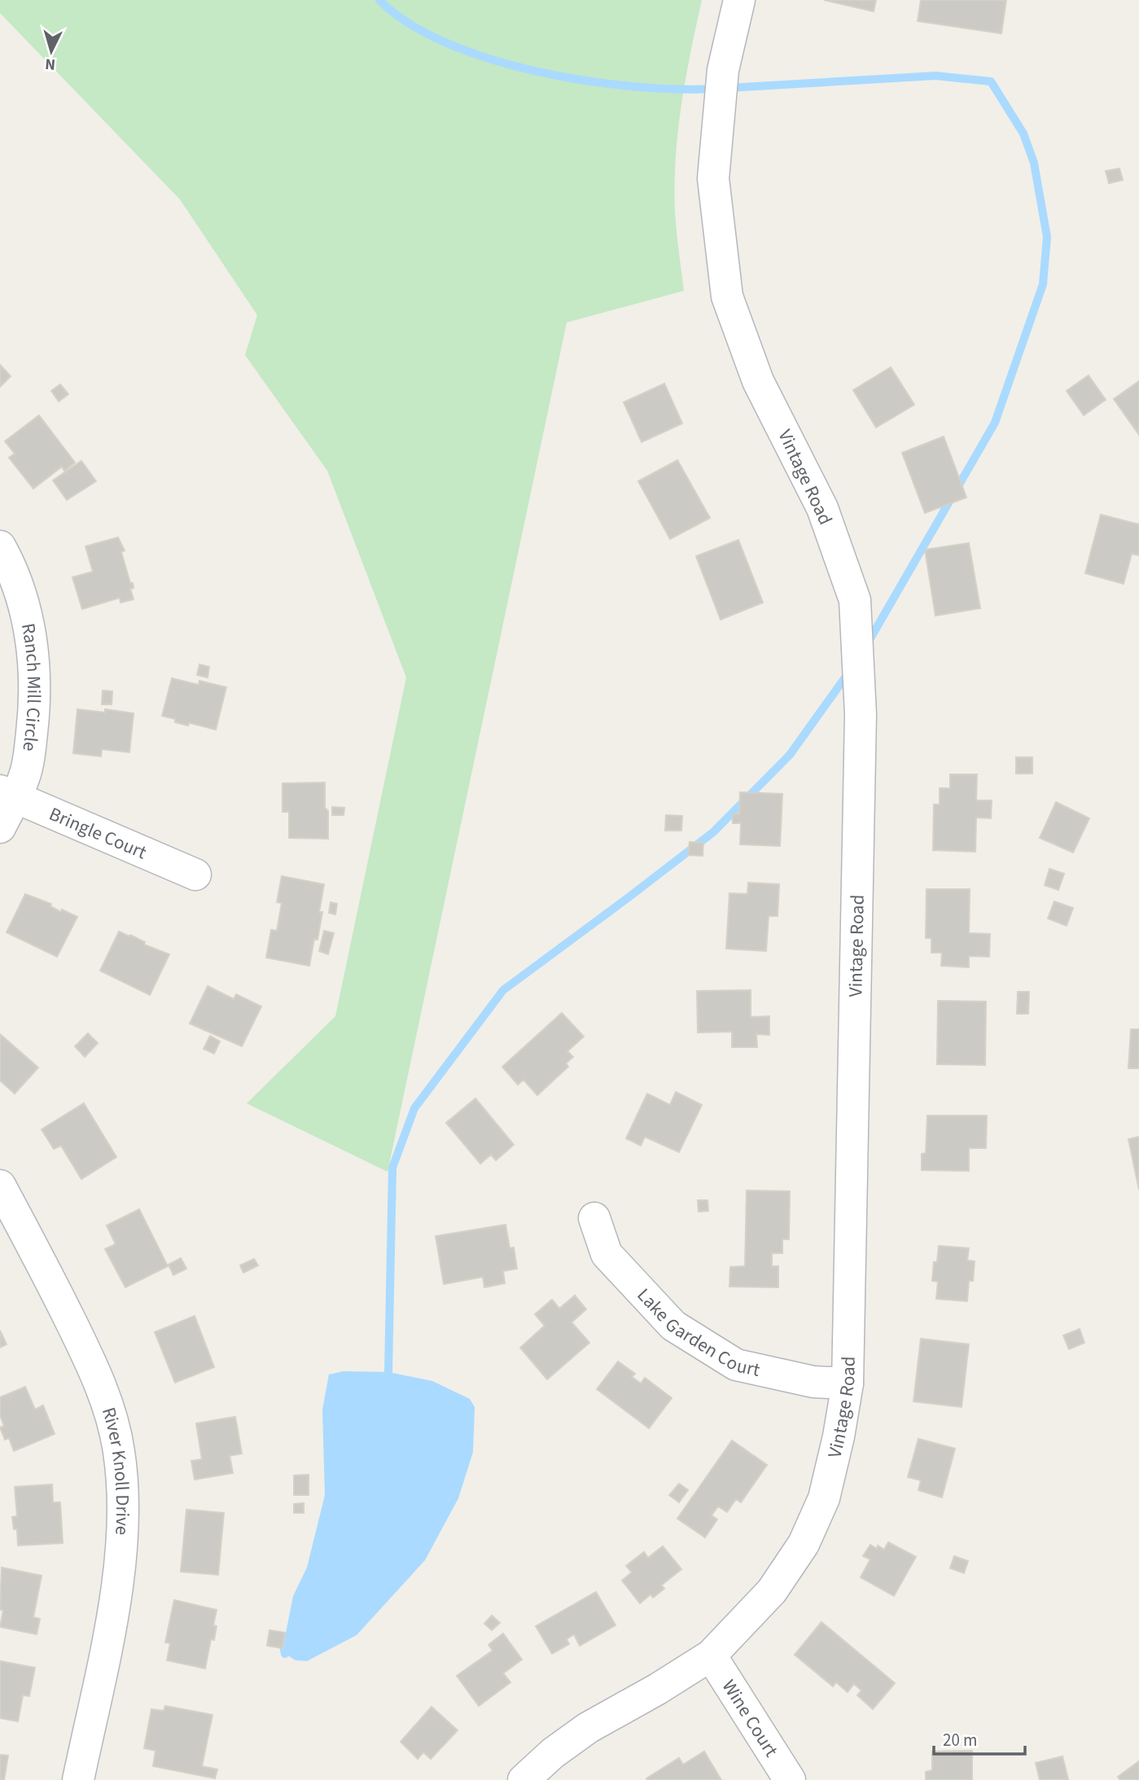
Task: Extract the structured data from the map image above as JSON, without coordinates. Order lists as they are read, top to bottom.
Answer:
{
  "streets": {
    "street": [
      "Vintage Road",
      "Ranch Mill Circle",
      "Bringle Court",
      "Lake Garden Court",
      "River Knoll Drive",
      "Wine Court"
    ]
  },
  "crossings": [
    ["Vintage Road", "Lake Garden Court"],
    ["Vintage Road", "Wine Court"],
    ["Ranch Mill Circle", "Bringle Court"]
  ],
  "scale_bar": "20 m",
  "north": "bottom"
}
